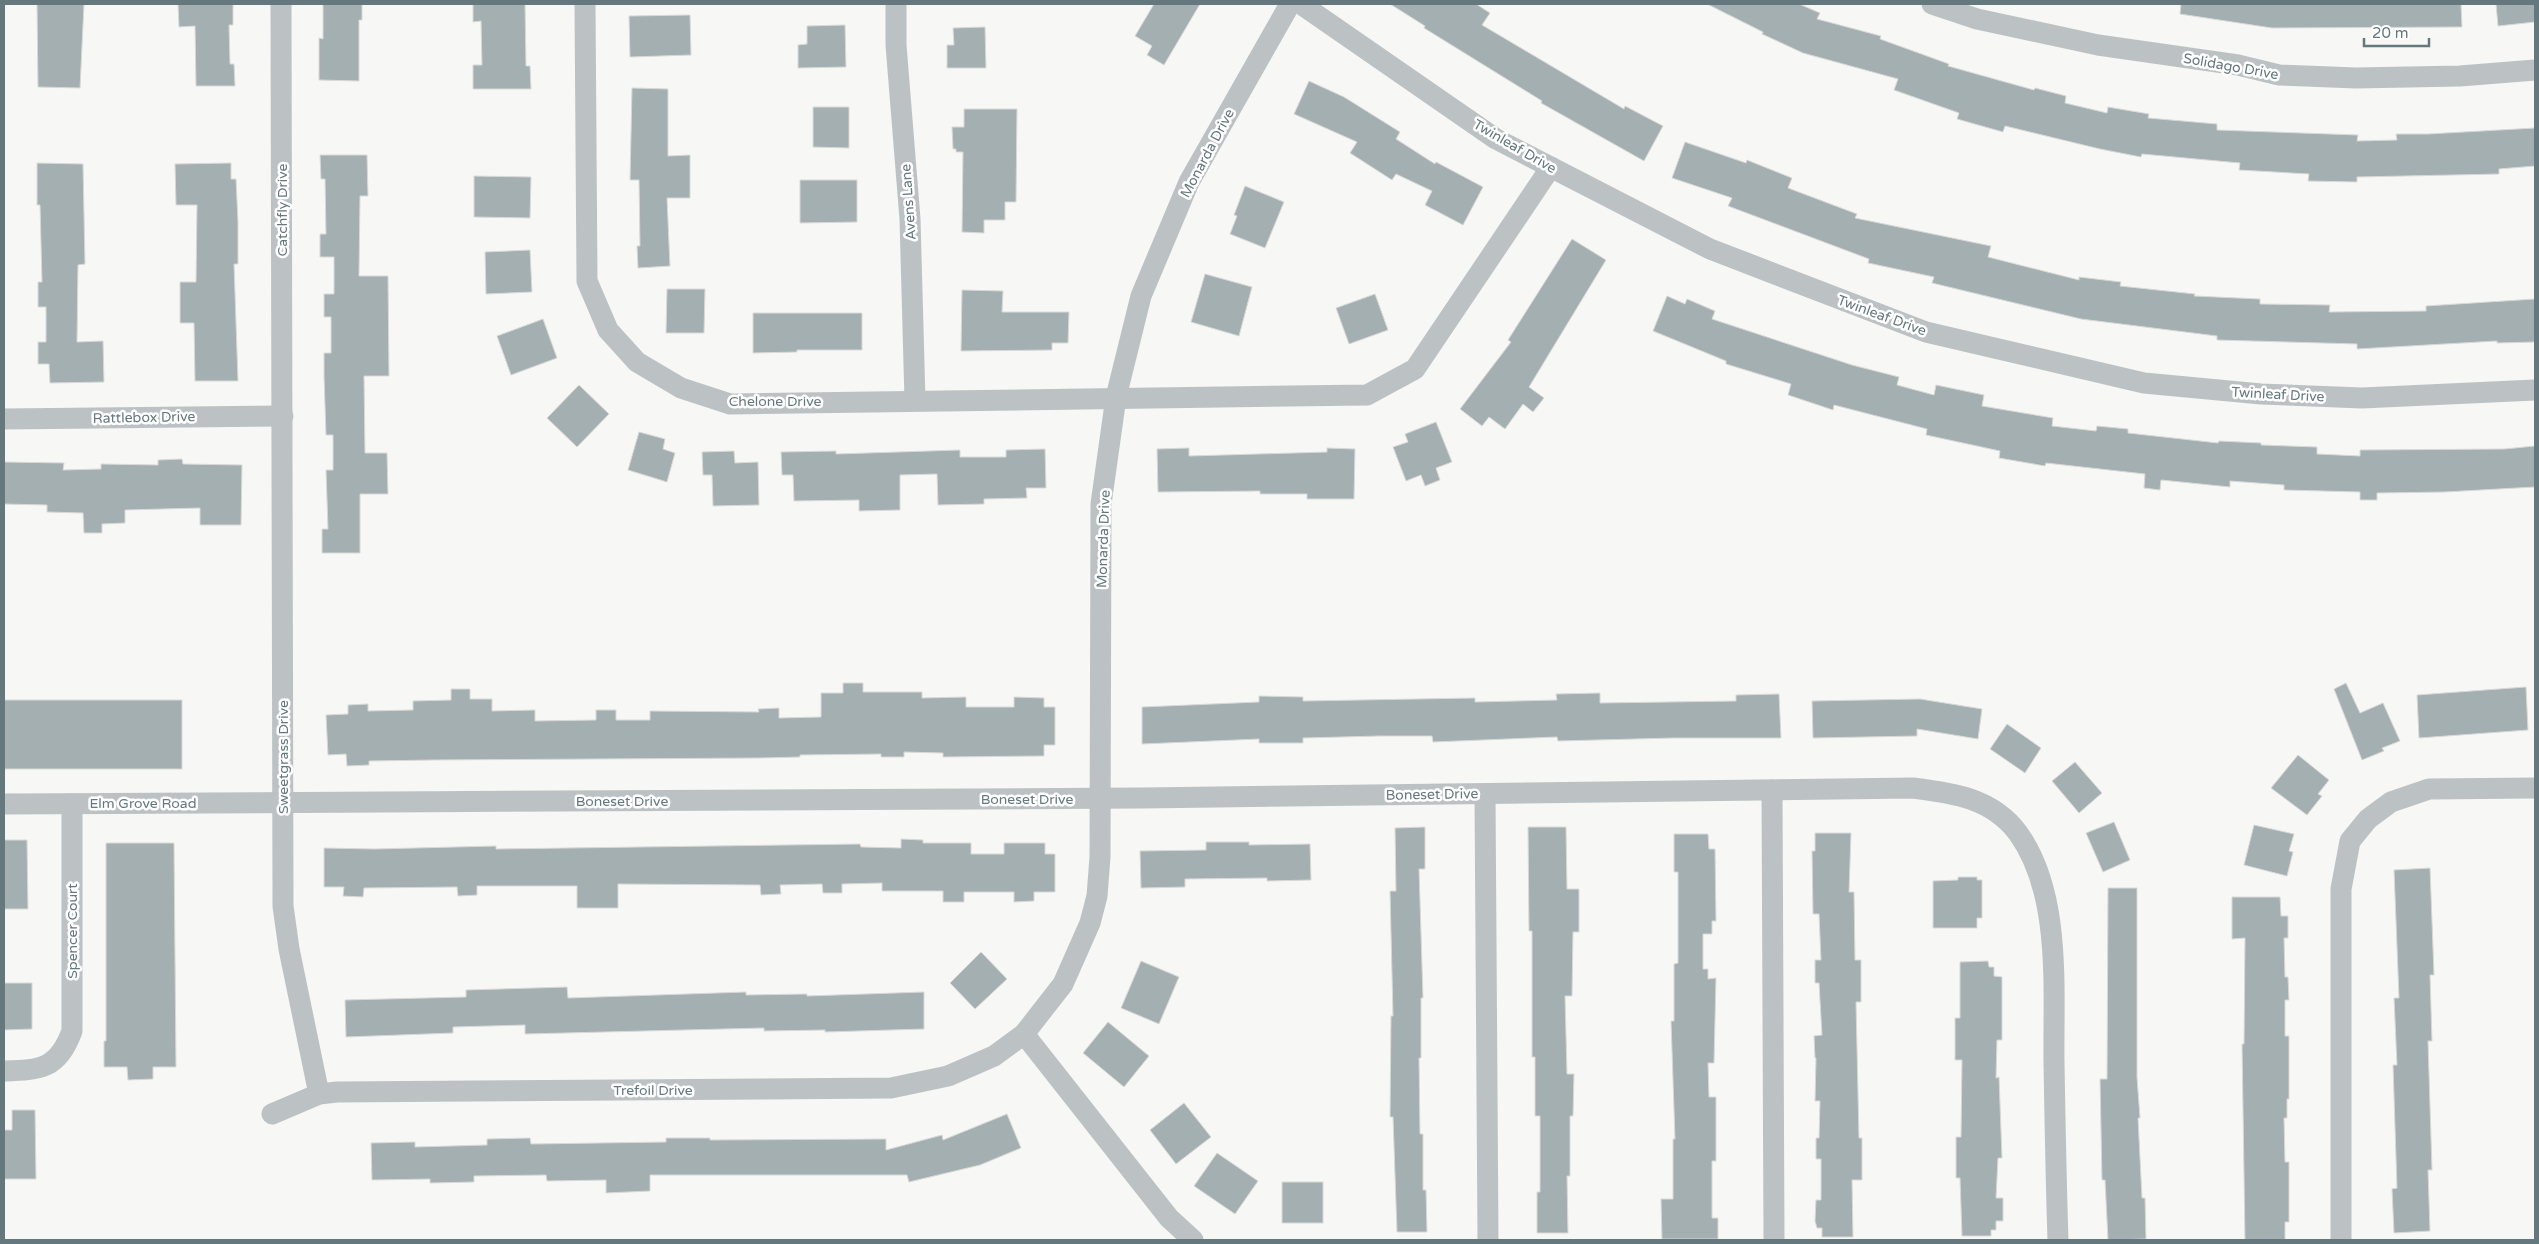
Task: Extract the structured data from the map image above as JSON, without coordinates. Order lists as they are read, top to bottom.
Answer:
{
  "streets": {
    "street": [
      "Solidago Drive",
      "Twinleaf Drive",
      "Monarda Drive",
      "Avens Lane",
      "Catchfly Drive",
      "Chelone Drive",
      "Rattlebox Drive",
      "Sweetgrass Drive",
      "Boneset Drive",
      "Elm Grove Road",
      "Spencer Court",
      "Trefoil Drive"
    ]
  },
  "crossings": [
    ["Twinleaf Drive", "Chelone Drive"],
    ["Monarda Drive", "Chelone Drive"],
    ["Monarda Drive", "Boneset Drive"],
    ["Monarda Drive", "Trefoil Drive"],
    ["Avens Lane", "Chelone Drive"],
    ["Catchfly Drive", "Rattlebox Drive"],
    ["Catchfly Drive", "Sweetgrass Drive"],
    ["Rattlebox Drive", "Sweetgrass Drive"],
    ["Sweetgrass Drive", "Boneset Drive"],
    ["Sweetgrass Drive", "Elm Grove Road"],
    ["Sweetgrass Drive", "Trefoil Drive"],
    ["Boneset Drive", "Elm Grove Road"],
    ["Elm Grove Road", "Spencer Court"]
  ],
  "scale_bar": "20 m"
}
